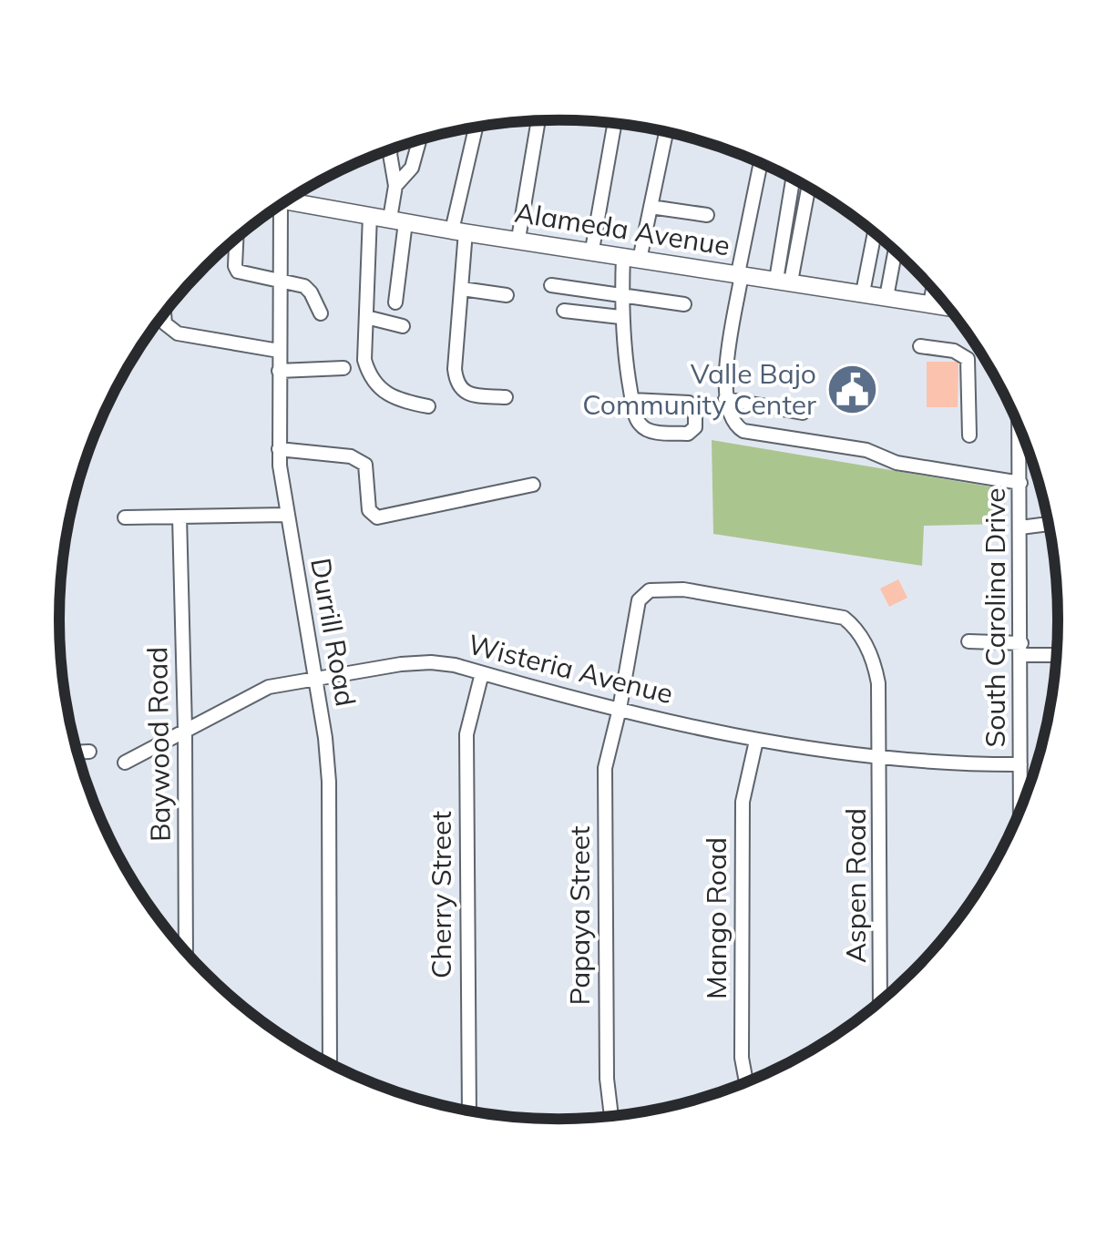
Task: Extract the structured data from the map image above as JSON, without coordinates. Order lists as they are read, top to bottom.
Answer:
{
  "streets": {
    "main road": ["Alameda Avenue"],
    "street": [
      "South Carolina Drive",
      "Durrill Road",
      "Wisteria Avenue",
      "Baywood Road",
      "Aspen Road",
      "Cherry Street",
      "Papaya Street",
      "Mango Road"
    ]
  },
  "crossings": [
    ["South Carolina Drive", "Wisteria Avenue"],
    ["Durrill Road", "Wisteria Avenue"],
    ["Wisteria Avenue", "Baywood Road"],
    ["Wisteria Avenue", "Aspen Road"],
    ["Wisteria Avenue", "Cherry Street"],
    ["Wisteria Avenue", "Papaya Street"],
    ["Wisteria Avenue", "Mango Road"],
    ["Aspen Road", "Papaya Street"]
  ],
  "places": {
    "public building": ["Valle Bajo Community Center"]
  }
}
